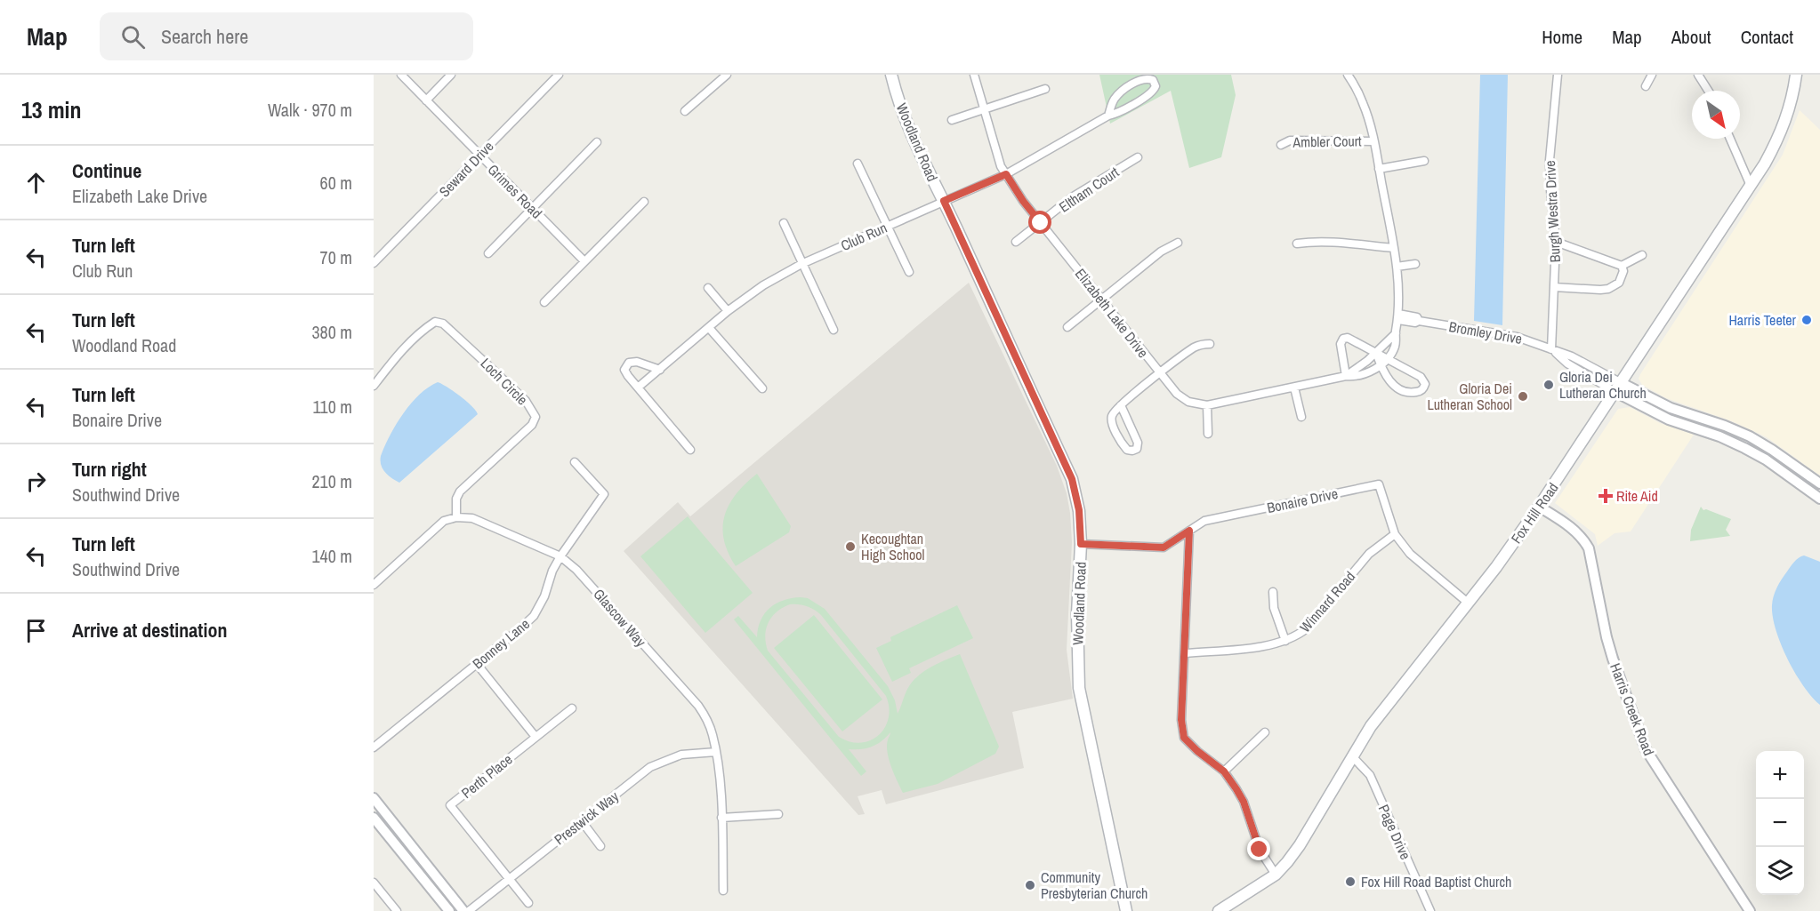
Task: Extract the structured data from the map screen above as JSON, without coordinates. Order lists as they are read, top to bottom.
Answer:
{
  "streets": {
    "main road": ["Woodland Road", "Fox Hill Road"],
    "street": [
      "Ambler Court",
      "Seward Drive",
      "Eltham Court",
      "Grimes Road",
      "Burgh Westra Drive",
      "Club Run",
      "Elizabeth Lake Drive",
      "Bromley Drive",
      "Loch Circle",
      "Bonaire Drive",
      "Winnard Road",
      "Glascow Way",
      "Bonney Lane",
      "Harris Creek Road",
      "Perth Place",
      "Prestwick Way",
      "Page Drive"
    ]
  },
  "crossings": [
    ["Woodland Road", "Club Run"],
    ["Woodland Road", "Bonaire Drive"],
    ["Seward Drive", "Grimes Road"],
    ["Eltham Court", "Elizabeth Lake Drive"],
    ["Burgh Westra Drive", "Bromley Drive"],
    ["Club Run", "Elizabeth Lake Drive"],
    ["Bromley Drive", "Fox Hill Road"],
    ["Loch Circle", "Glascow Way"],
    ["Bonaire Drive", "Fox Hill Road"],
    ["Bonaire Drive", "Winnard Road"],
    ["Fox Hill Road", "Harris Creek Road"],
    ["Fox Hill Road", "Page Drive"],
    ["Glascow Way", "Bonney Lane"],
    ["Glascow Way", "Prestwick Way"],
    ["Perth Place", "Prestwick Way"]
  ],
  "places": {
    "other": [
      "Harris Teeter",
      "Gloria Dei Lutheran Church",
      "Gloria Dei Lutheran School",
      "Kecoughtan High School",
      "Fox Hill Road Baptist Church",
      "Community Presbyterian Church"
    ],
    "health": ["Rite Aid"]
  },
  "north": "bottom right",
  "page": {
    "header": "Map",
    "search": "Search here",
    "nav": [
      "Home",
      "Map",
      "About",
      "Contact"
    ],
    "heading": ["13 min", "Walk · 970 m"],
    "list": [
      ["Continue", "Elizabeth Lake Drive", "60 m"],
      ["Turn left", "Club Run", "70 m"],
      ["Turn left", "Woodland Road", "380 m"],
      ["Turn left", "Bonaire Drive", "110 m"],
      ["Turn right", "Southwind Drive", "210 m"],
      ["Turn left", "Southwind Drive", "140 m"],
      "Arrive at destination"
    ],
    "map_buttons": ["+", "−"]
  }
}
